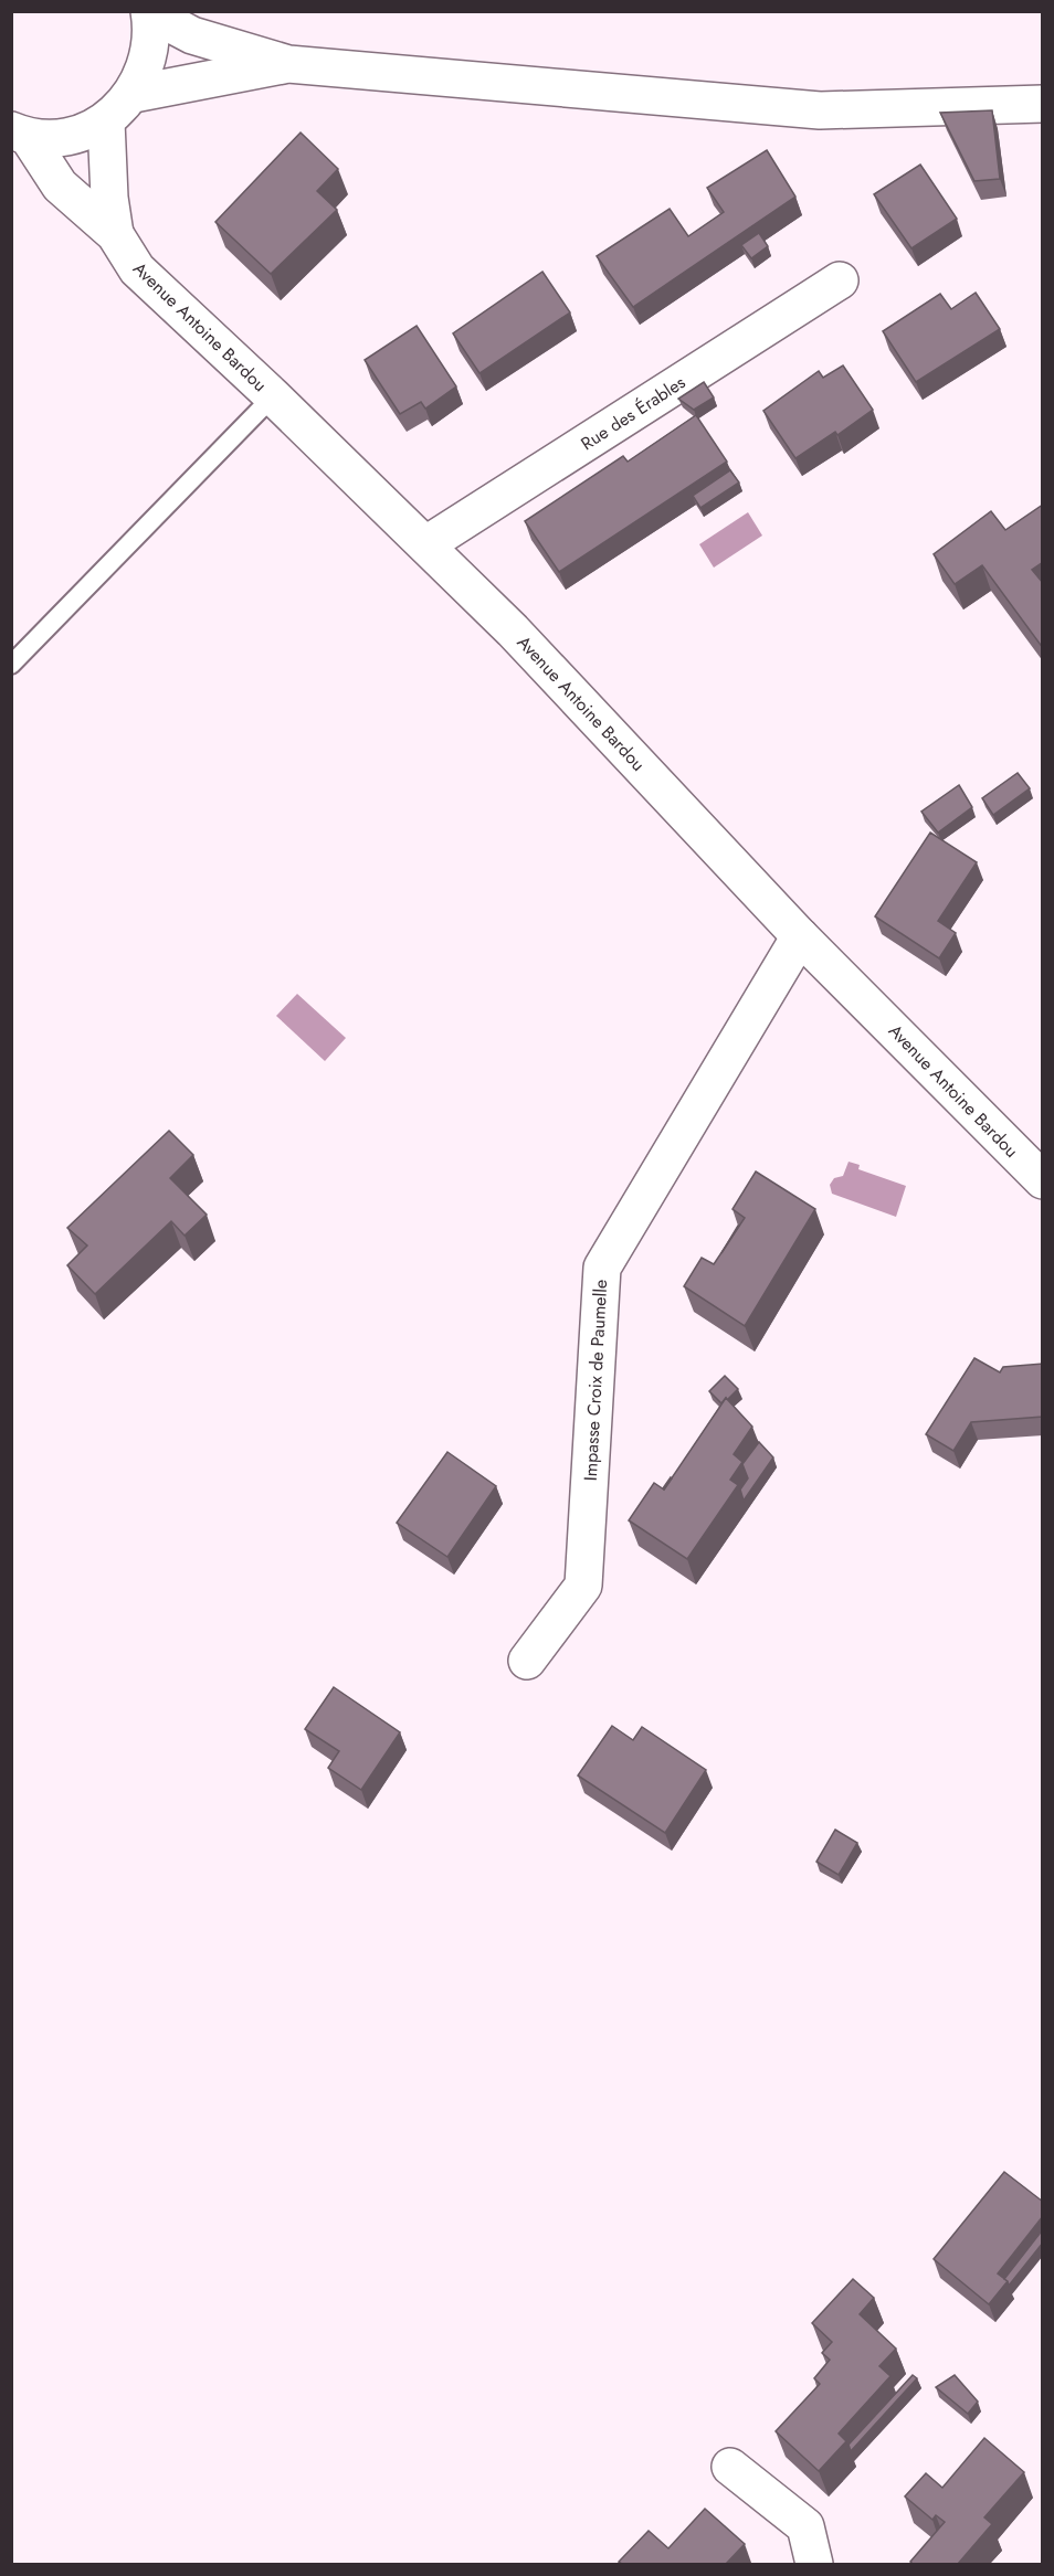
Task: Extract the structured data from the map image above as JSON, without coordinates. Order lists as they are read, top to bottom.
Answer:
{
  "streets": {
    "street": ["Avenue Antoine Bardou", "Rue des Érables", "Impasse Croix de Paumelle"]
  },
  "crossings": [
    ["Avenue Antoine Bardou", "Rue des Érables"],
    ["Avenue Antoine Bardou", "Impasse Croix de Paumelle"]
  ]
}
